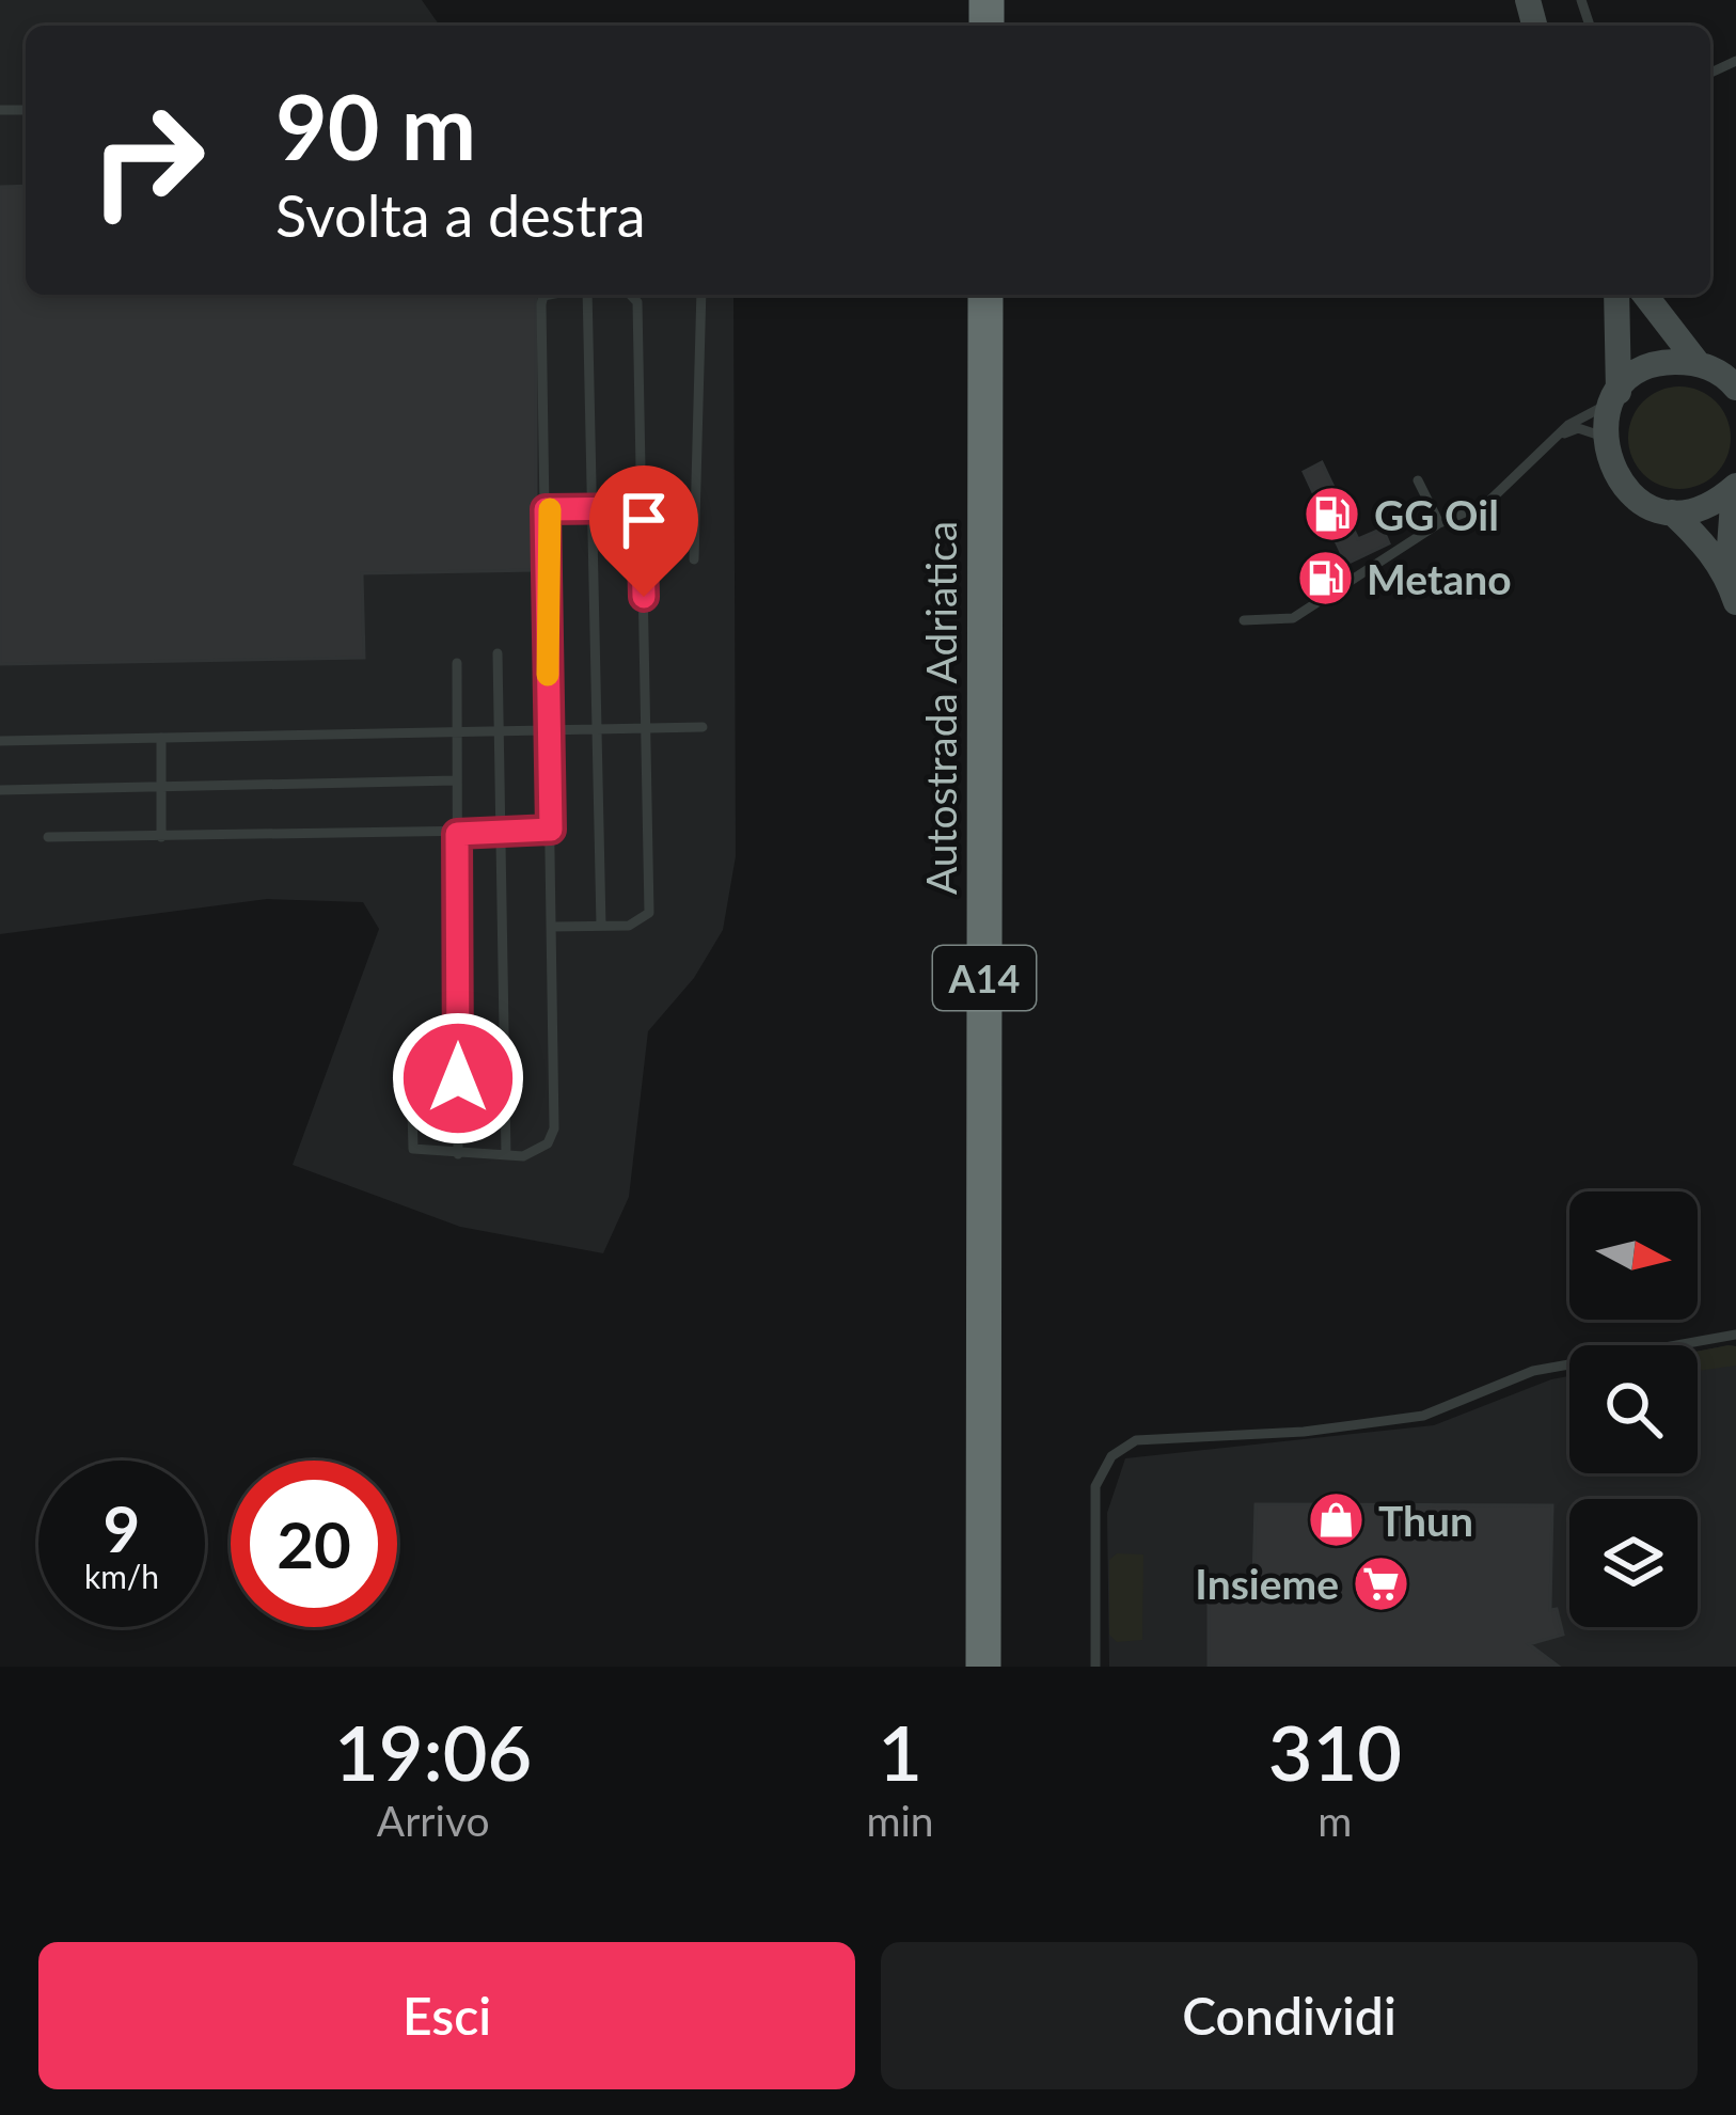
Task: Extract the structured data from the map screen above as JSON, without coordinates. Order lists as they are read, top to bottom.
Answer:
{
  "streets": {
    "highway": ["Autostrada Adriatica", "A14"]
  },
  "places": {
    "fuel station": ["GG Oil", "Metano"],
    "shop": ["Thun"],
    "supermarket": ["Insieme"]
  },
  "north": "right",
  "page": {
    "turn": ["90 m", "Svolta a destra"],
    "speed": "9 km/h",
    "limit": "20",
    "eta": [
      "19:06",
      "Arrivo",
      "1",
      "min",
      "310",
      "m"
    ],
    "buttons": ["Esci", "Condividi"]
  }
}
